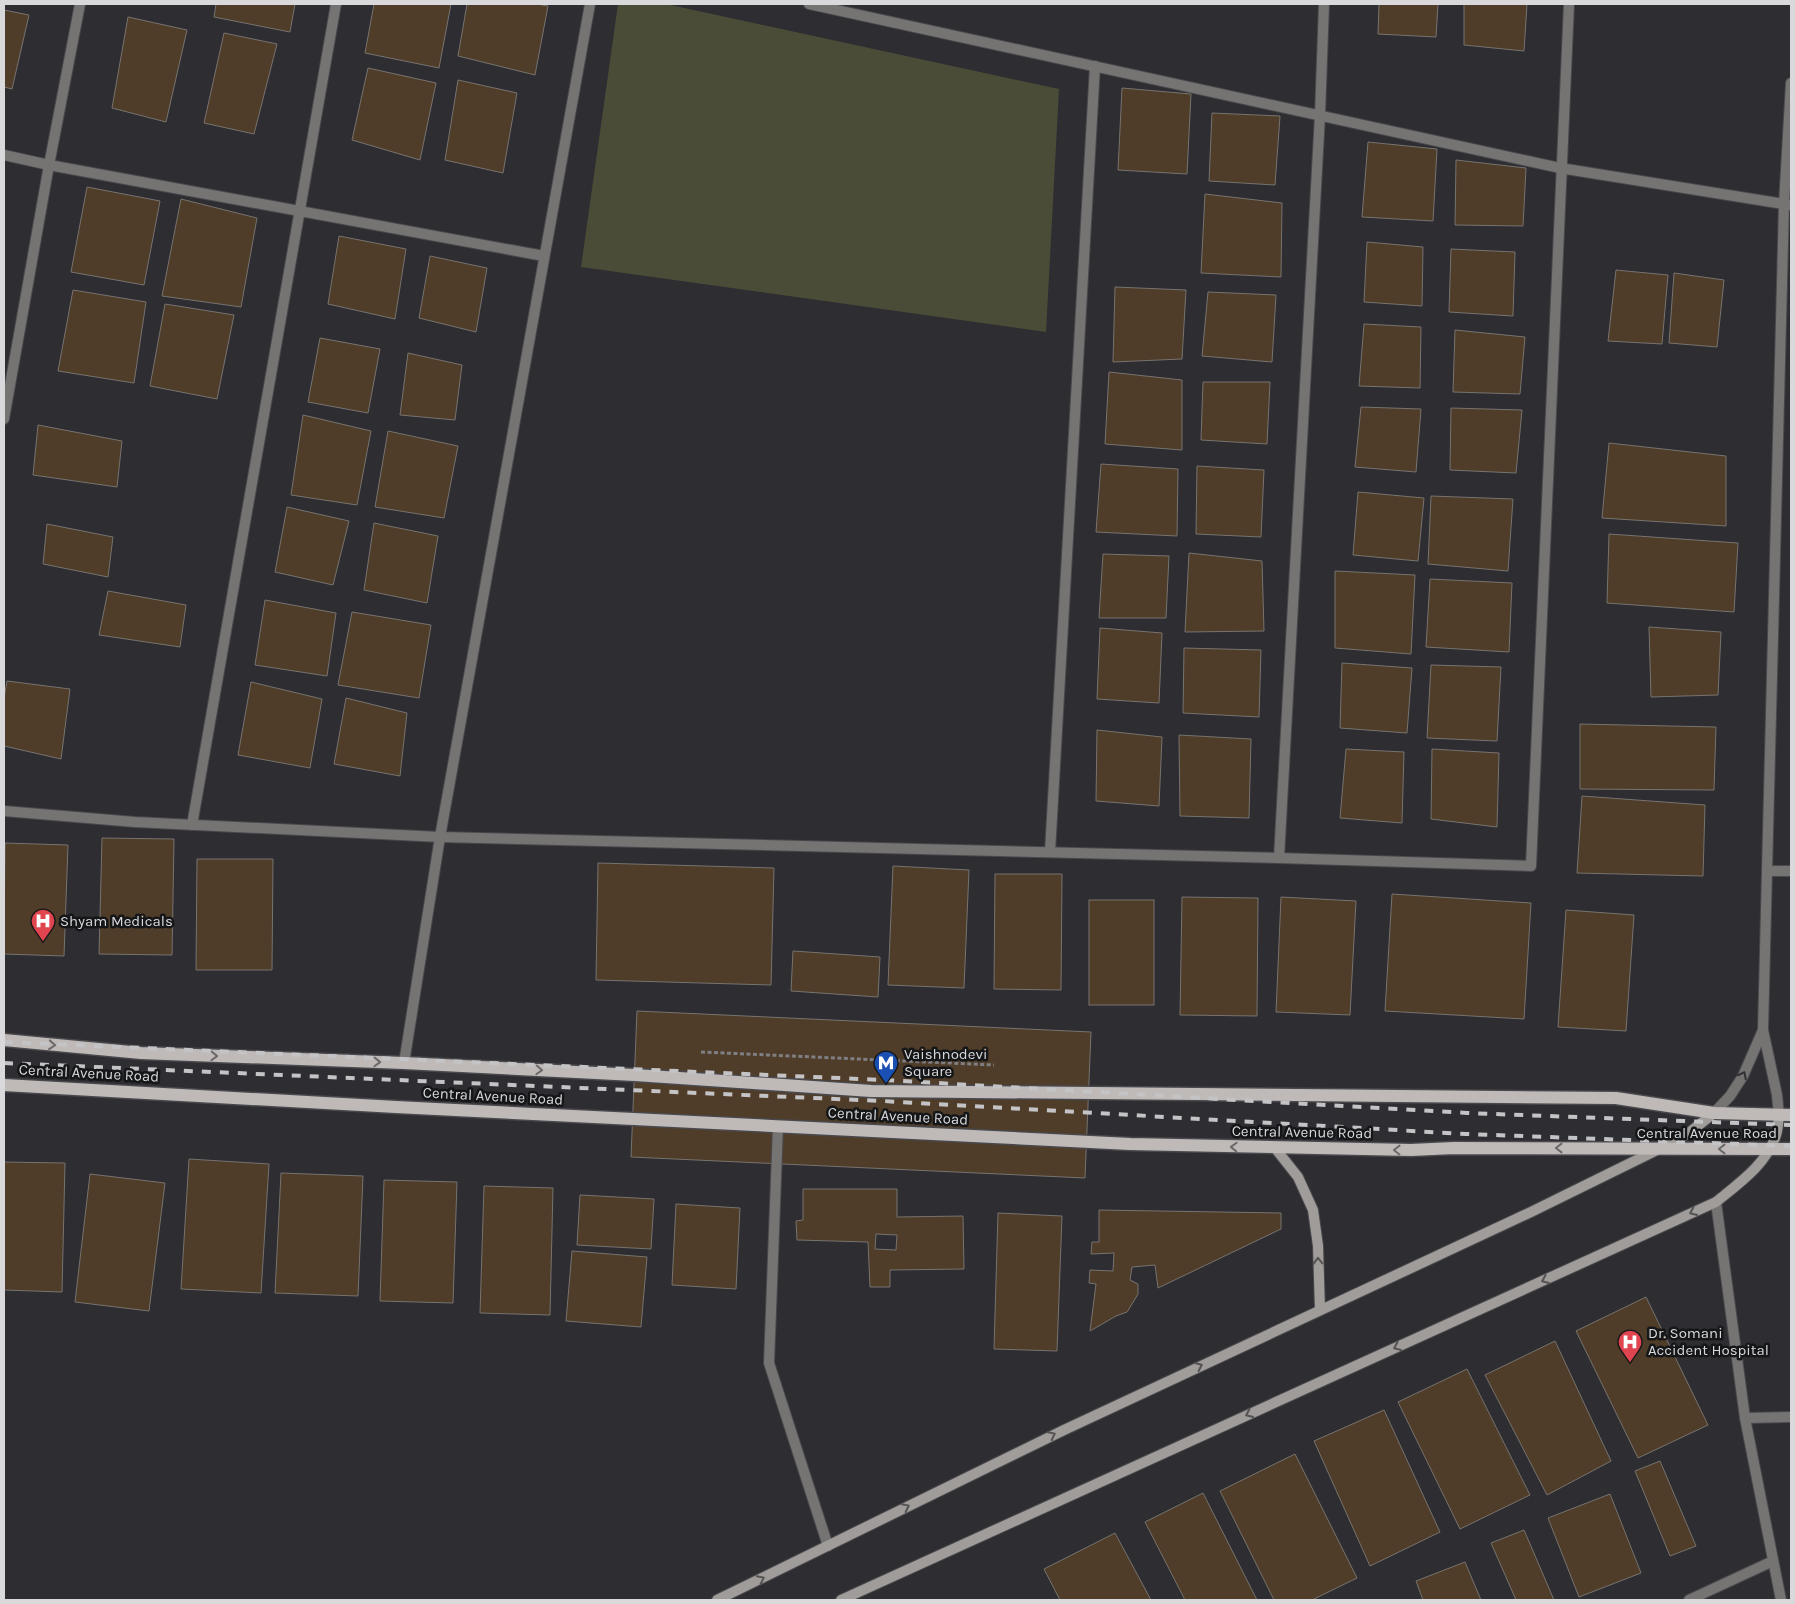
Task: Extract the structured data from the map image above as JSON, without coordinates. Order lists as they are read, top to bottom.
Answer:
{
  "streets": {
    "main road": ["Central Avenue Road"]
  },
  "places": {
    "hospital": ["Shyam Medicals", "Dr. Somani Accident Hospital"],
    "metro station": ["Vaishnodevi Square"]
  }
}
